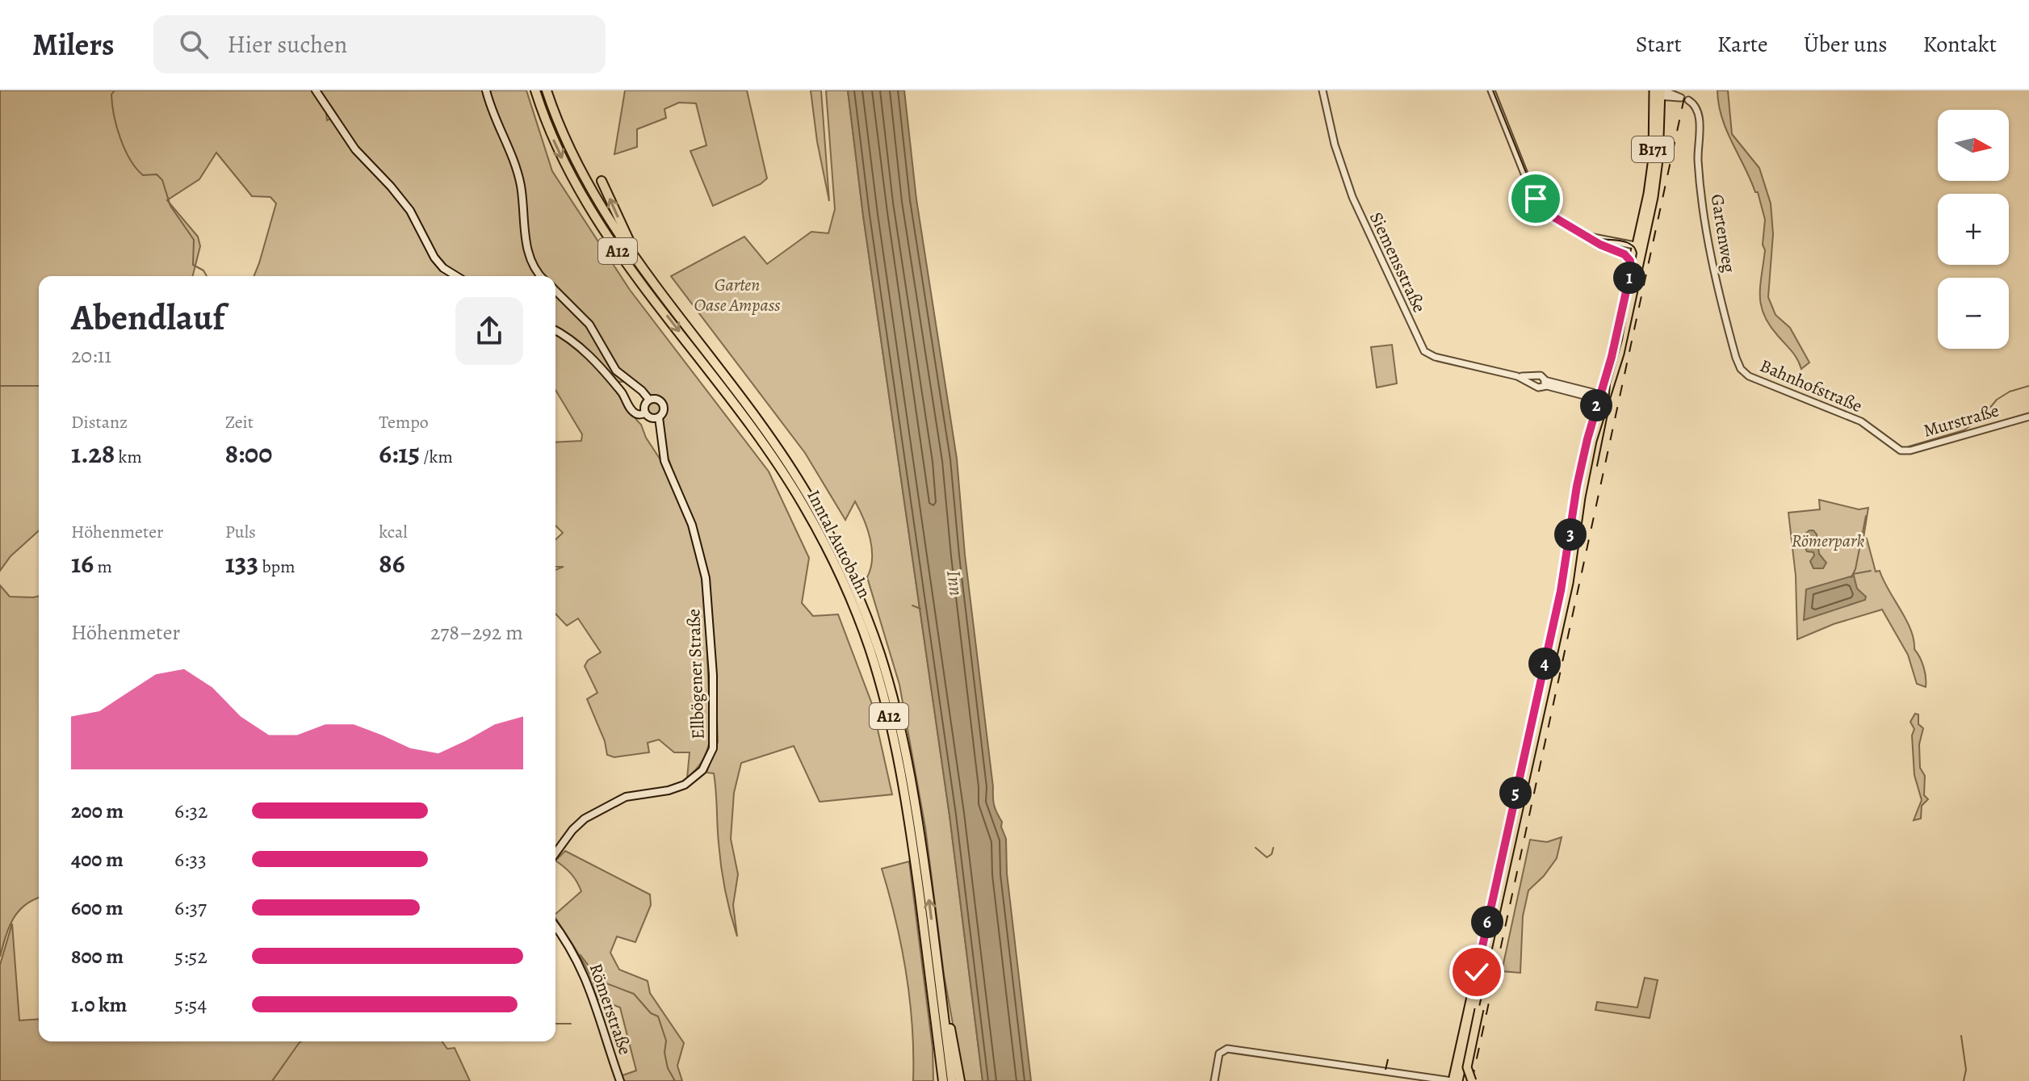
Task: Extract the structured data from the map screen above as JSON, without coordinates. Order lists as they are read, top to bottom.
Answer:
{
  "streets": {
    "highway": ["A12", "Inntal Autobahn"],
    "main road": ["B171", "Ellbögener Straße", "Römerstraße"],
    "street": [
      "Gartenweg",
      "Siemensstraße",
      "Bahnhofstraße",
      "Murstraße"
    ]
  },
  "crossings": [
    ["Gartenweg", "Bahnhofstraße"],
    ["Bahnhofstraße", "Murstraße"]
  ],
  "water": ["Inn"],
  "parks": ["Garten Oase Ampass", "Römerpark"],
  "north": "right",
  "page": {
    "header": "Milers",
    "search": "Hier suchen",
    "nav": [
      "Start",
      "Karte",
      "Über uns",
      "Kontakt"
    ],
    "map_buttons": ["+", "−"],
    "pins": [
      "1",
      "2",
      "3",
      "4",
      "5",
      "6"
    ],
    "heading": ["Abendlauf", "20:11"],
    "stats": [
      ["Distanz", "1.28 km"],
      ["Zeit", "8:00"],
      ["Tempo", "6:15 /km"],
      ["Höhenmeter", "16 m"],
      ["Puls", "133 bpm"],
      ["kcal", "86"]
    ],
    "chart": ["Höhenmeter", "278–292 m"],
    "list": [
      {
        "name": "200 m",
        "note": "6:32"
      },
      {
        "name": "400 m",
        "note": "6:33"
      },
      {
        "name": "600 m",
        "note": "6:37"
      },
      {
        "name": "800 m",
        "note": "5:52"
      },
      {
        "name": "1.0 km",
        "note": "5:54"
      }
    ]
  }
}
